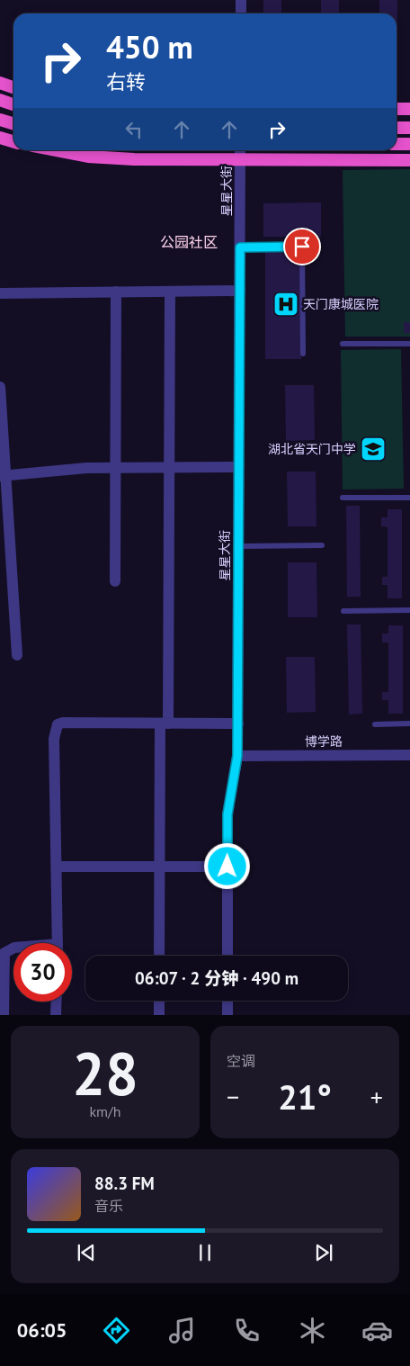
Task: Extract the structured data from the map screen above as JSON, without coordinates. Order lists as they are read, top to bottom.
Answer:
{
  "streets": {
    "street": ["星星大街", "博学路"]
  },
  "crossings": [
    ["星星大街", "博学路"]
  ],
  "districts": ["公园社区"],
  "places": {
    "hospital": ["天门康城医院"],
    "school or university": ["湖北省天门中学"]
  },
  "page": {
    "turn": ["450 m", "右转"],
    "limit": "30",
    "trip": "06:07 · 2 分钟 · 490 m",
    "tile": [
      ["28", "km/h"],
      "空调"
    ],
    "heat": ["−", "21°", "+"],
    "song": ["88.3 FM", "音乐"],
    "tabs": "06:05"
  }
}
